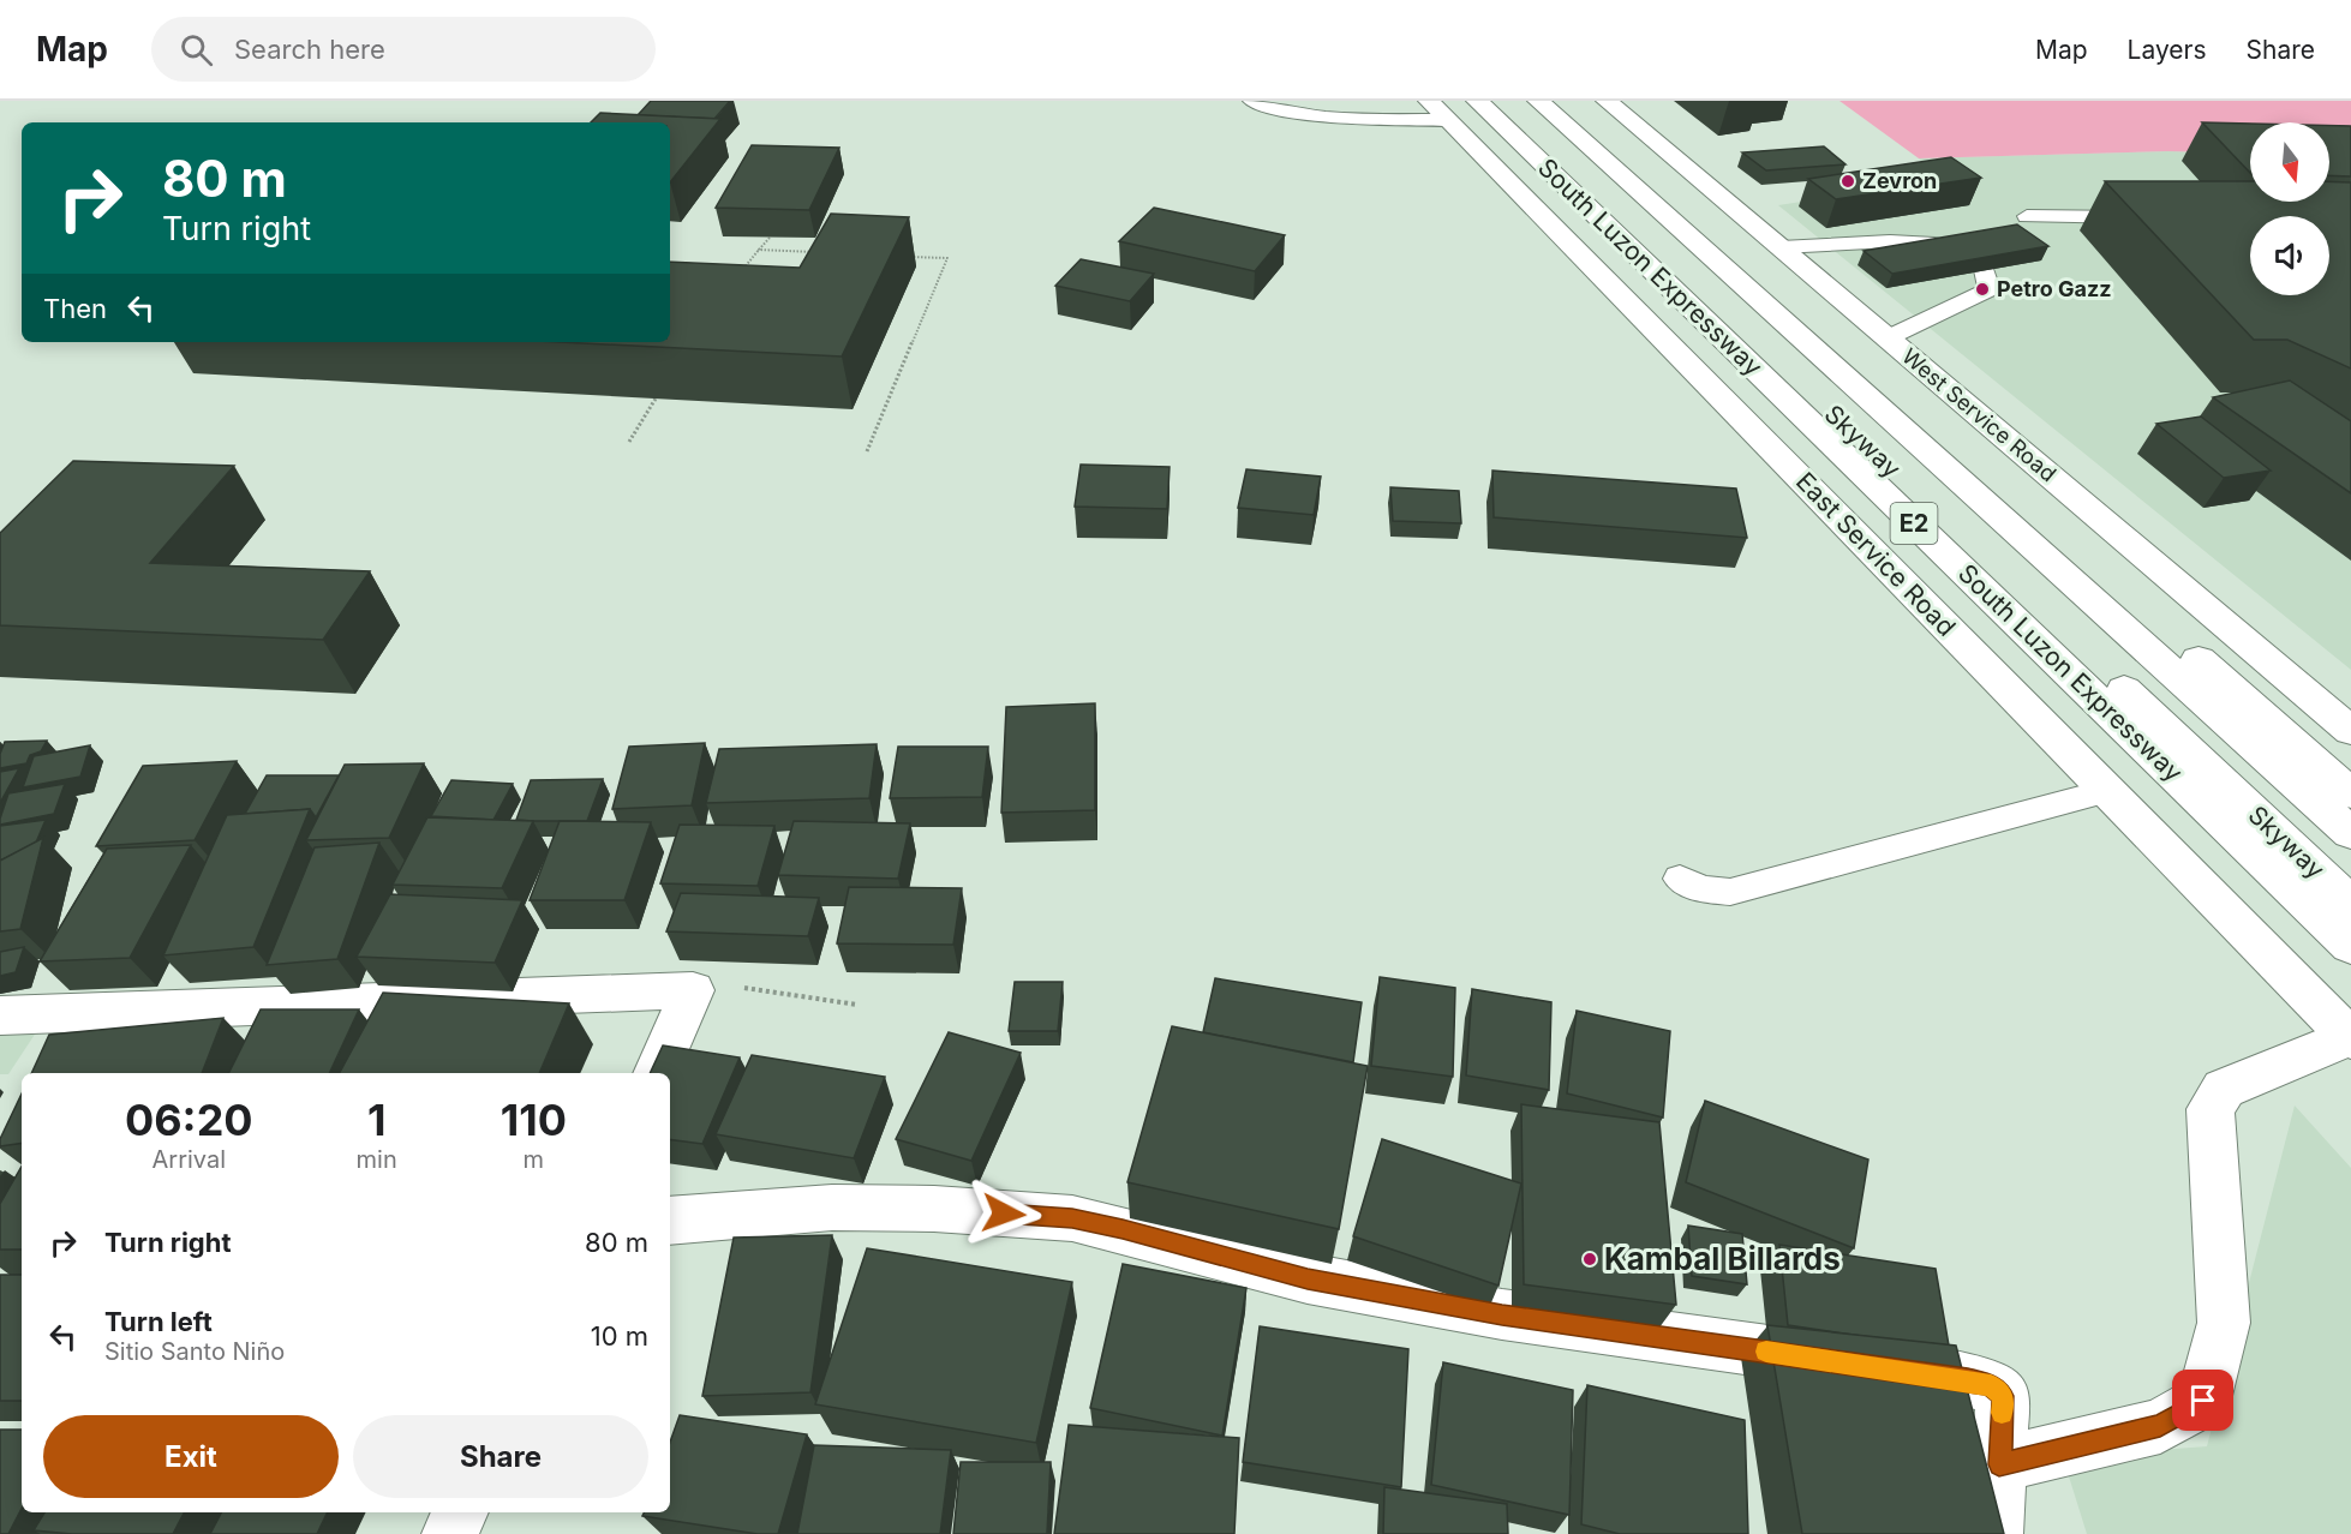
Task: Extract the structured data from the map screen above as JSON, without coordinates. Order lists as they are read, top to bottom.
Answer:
{
  "streets": {
    "main road": [
      "South Luzon Expressway",
      "West Service Road",
      "Skyway",
      "E2",
      "East Service Road"
    ]
  },
  "places": ["Zevron", "Petro Gazz", "Kambal Billards"],
  "north": "bottom",
  "page": {
    "header": "Map",
    "search": "Search here",
    "nav": ["Map", "Layers", "Share"],
    "turn": ["80 m", "Turn right"],
    "then": "Then",
    "eta": [
      "06:20",
      "Arrival",
      "1",
      "min",
      "110",
      "m"
    ],
    "list": [
      {
        "name": "Turn right",
        "value": "80 m"
      },
      {
        "name": "Turn left",
        "note": "Sitio Santo Niño",
        "value": "10 m"
      }
    ],
    "buttons": ["Exit", "Share"]
  }
}
